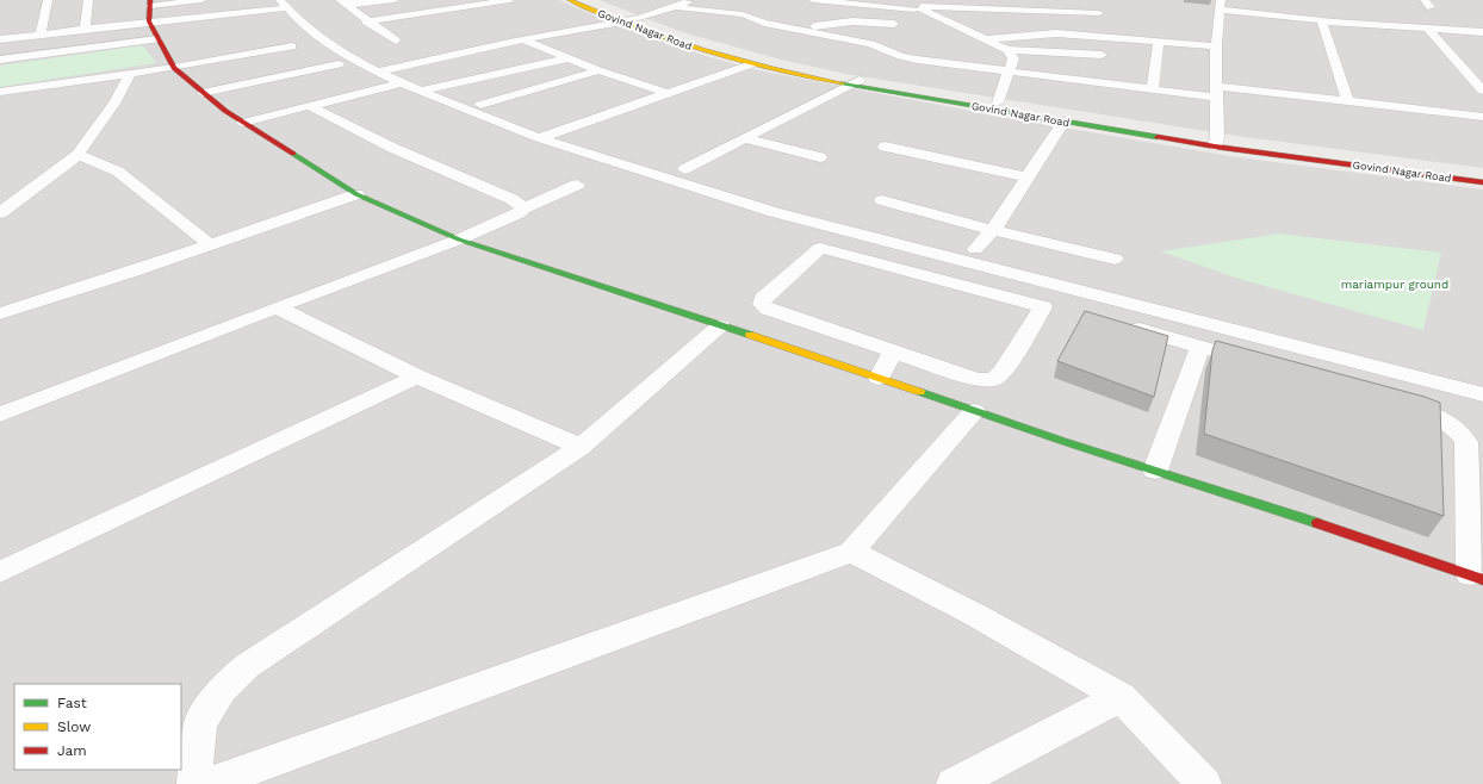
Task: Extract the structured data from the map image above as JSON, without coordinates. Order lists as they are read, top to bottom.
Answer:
{
  "streets": {
    "main road": ["Govind Nagar Road"]
  },
  "parks": ["mariampur ground"],
  "legend": ["Fast", "Slow", "Jam"]
}
